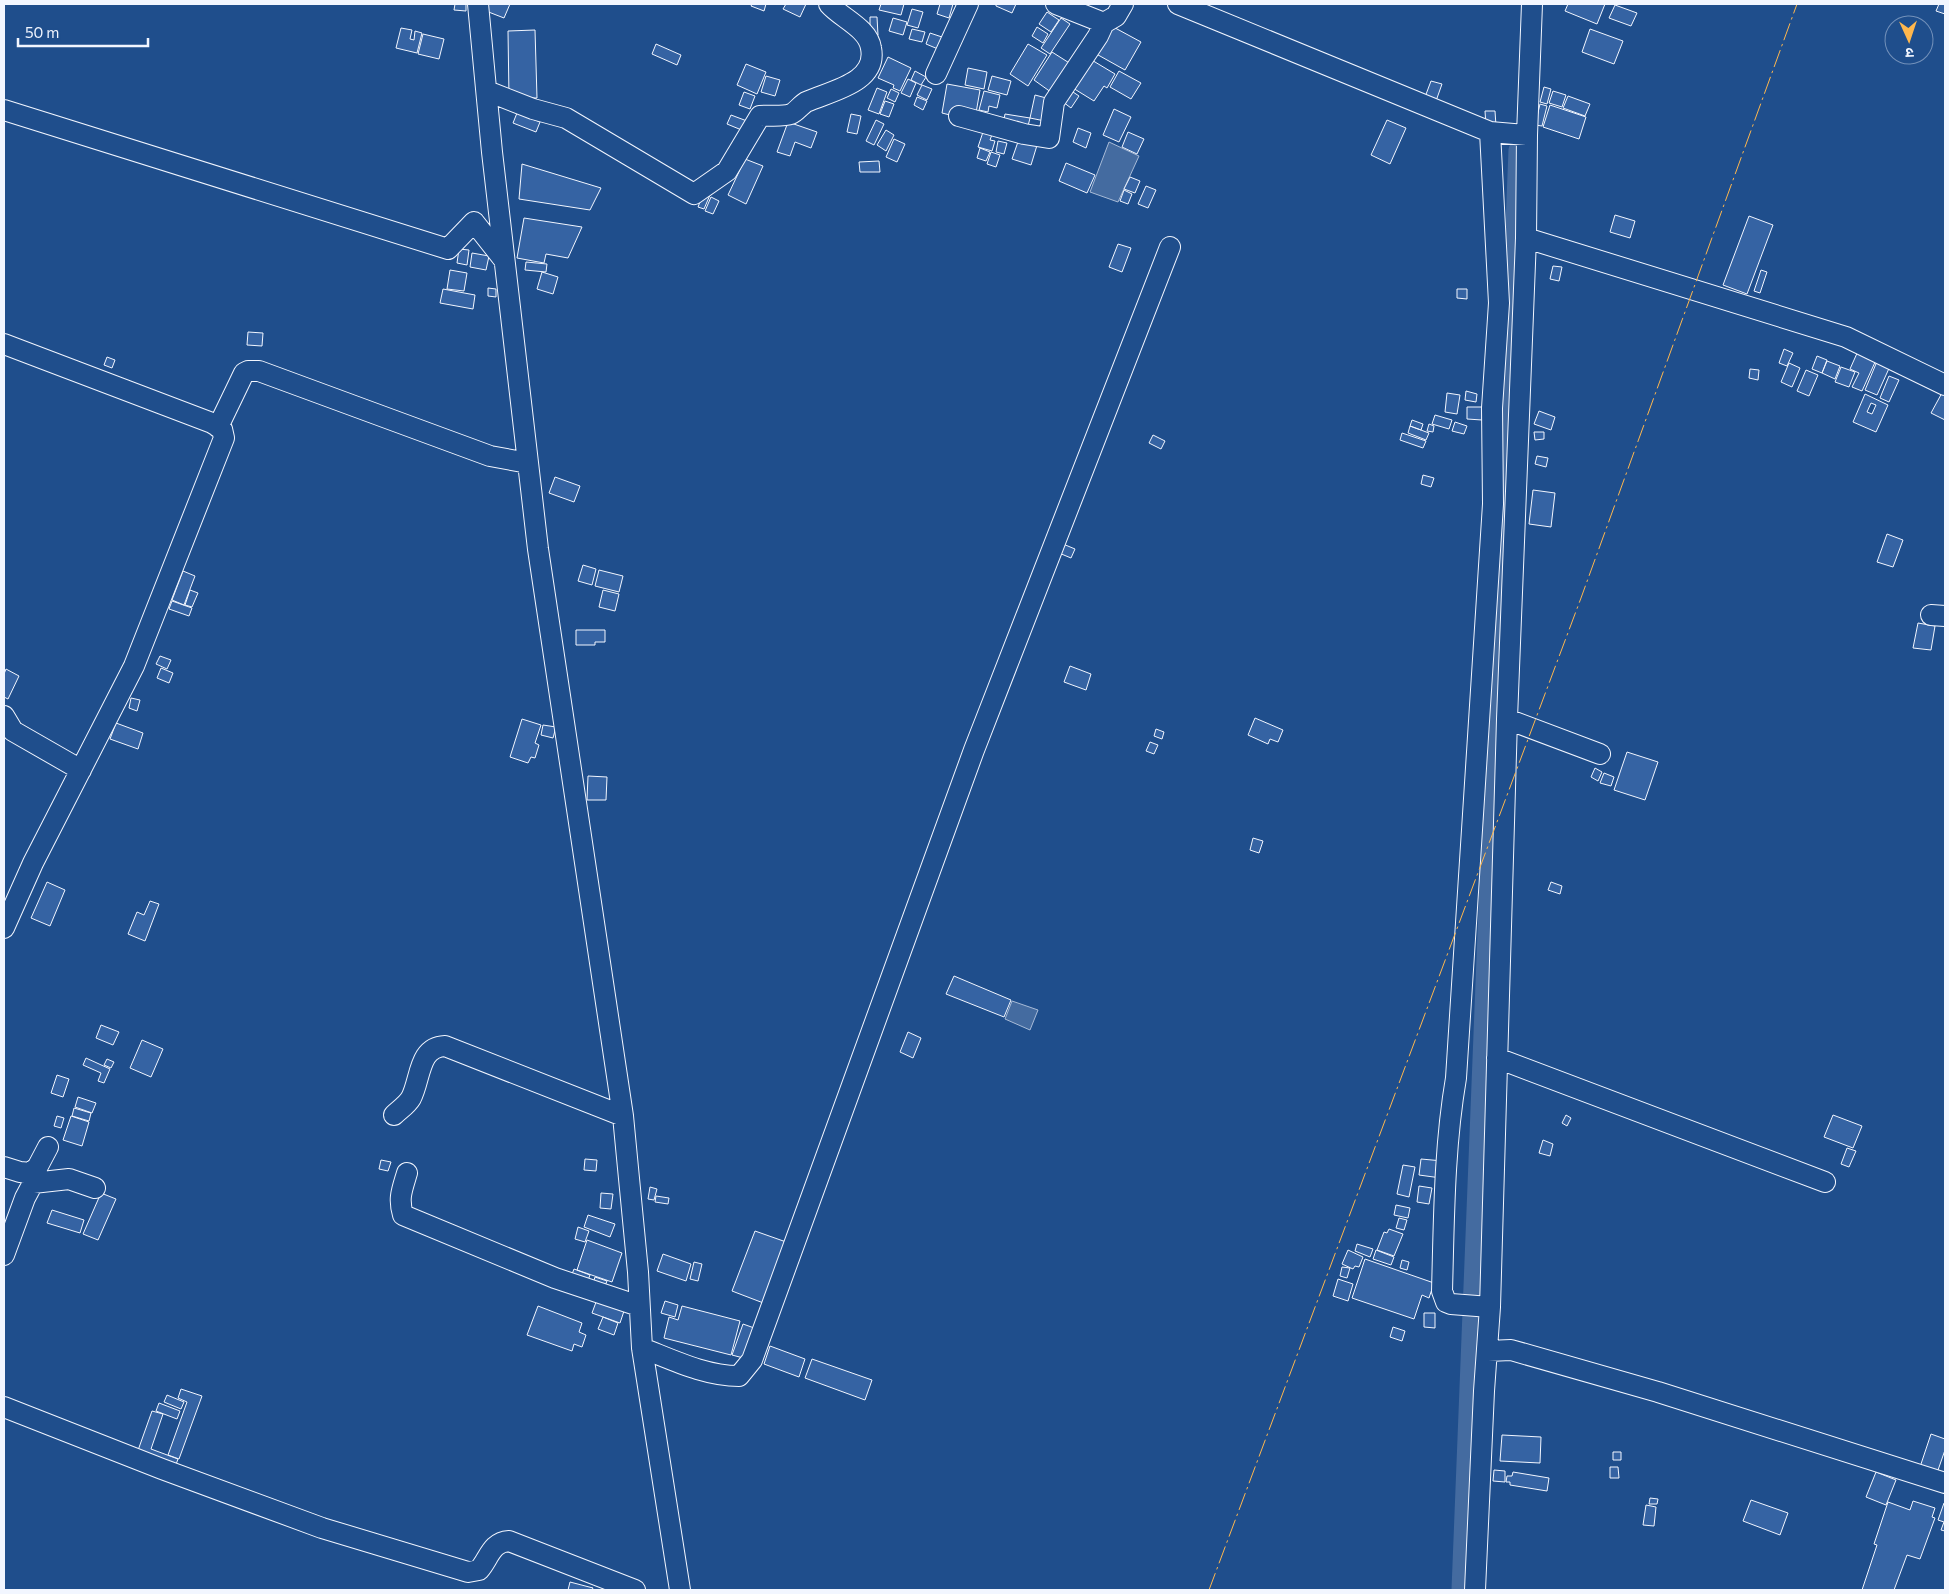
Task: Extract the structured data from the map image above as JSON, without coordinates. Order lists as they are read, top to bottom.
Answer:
{
  "scale_bar": "50 m",
  "north": "bottom"
}
